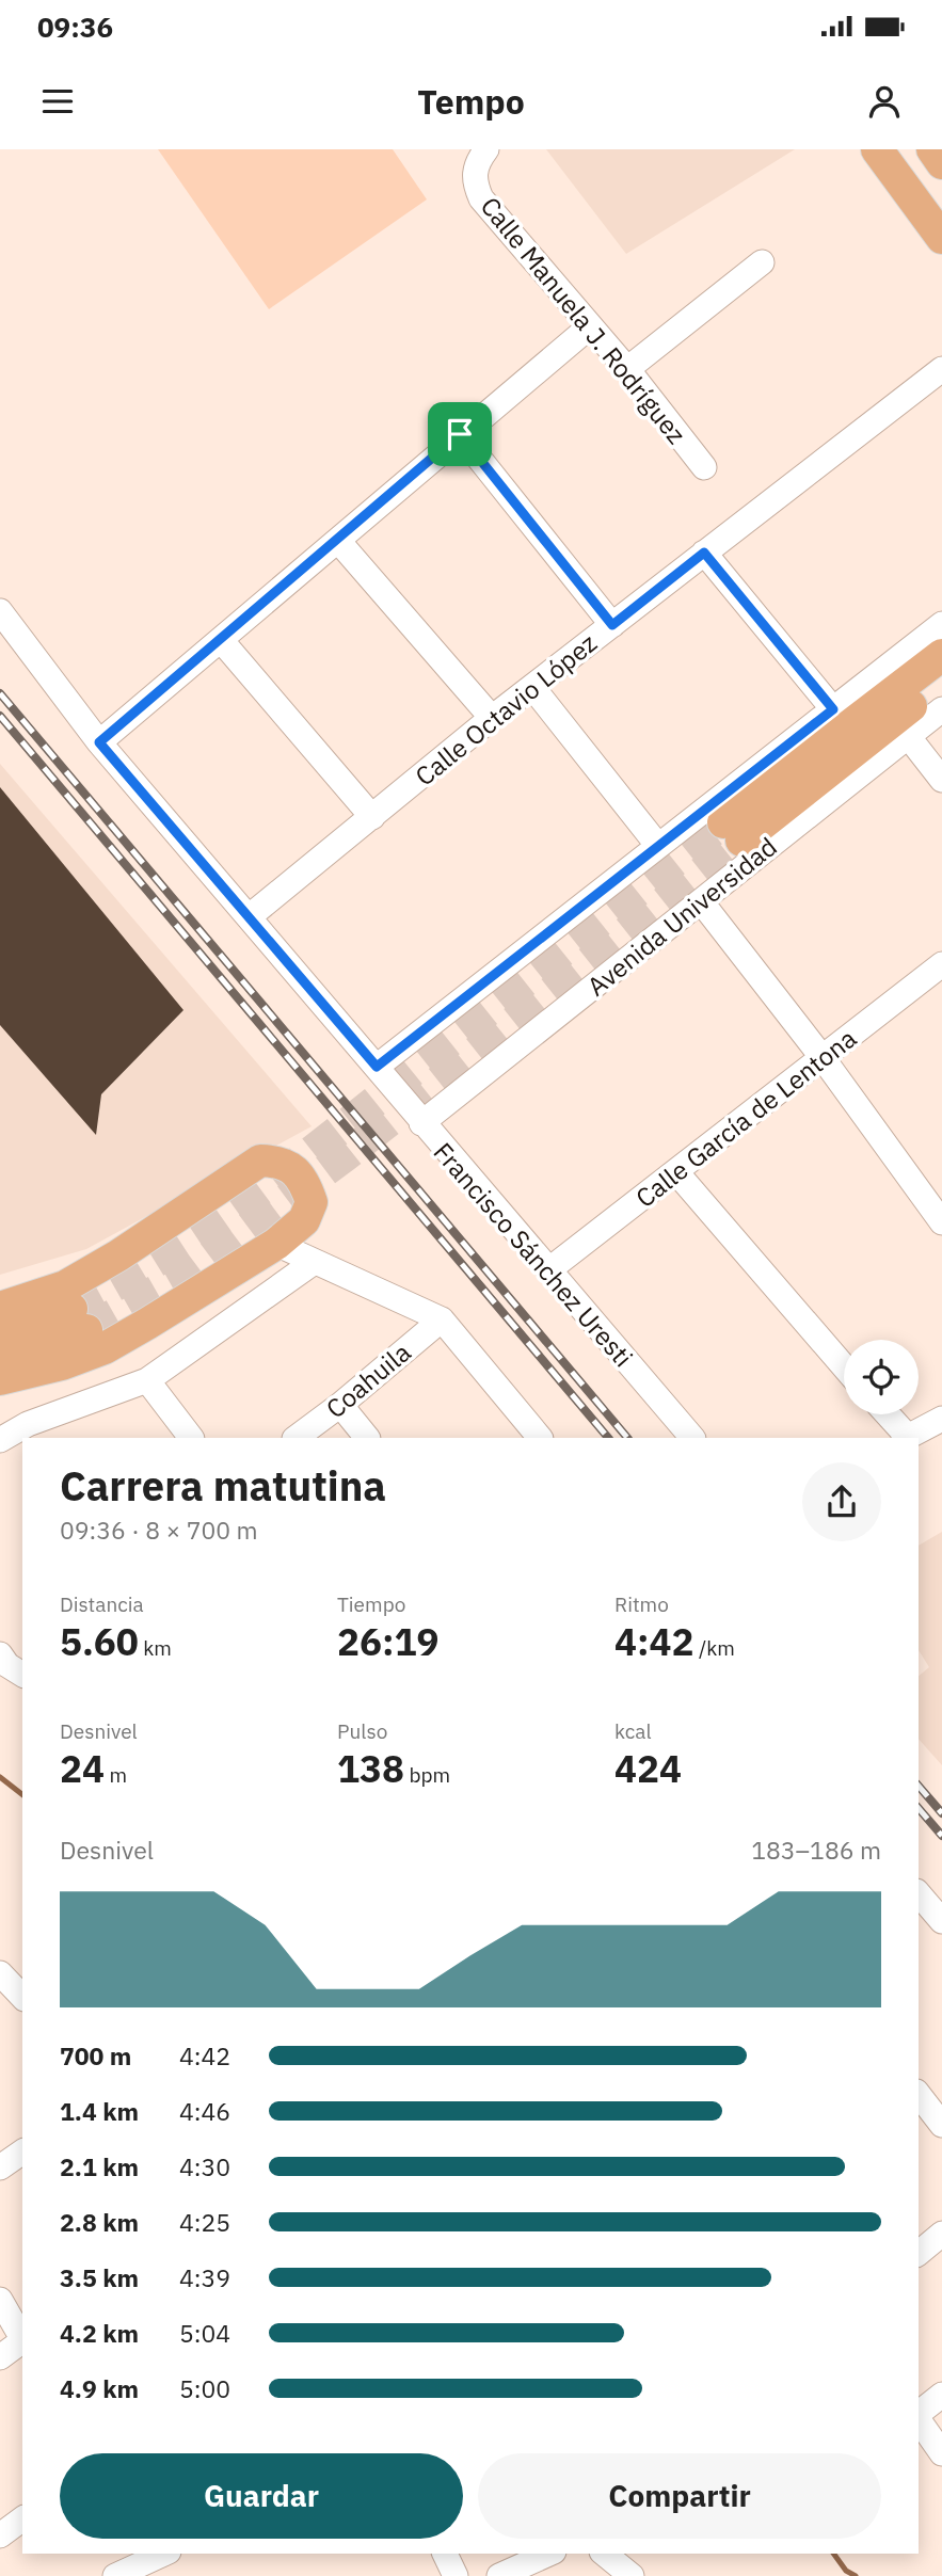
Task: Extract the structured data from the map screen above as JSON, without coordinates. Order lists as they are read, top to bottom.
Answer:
{
  "streets": {
    "main road": ["Avenida Universidad"],
    "street": [
      "Calle Manuela J. Rodríguez",
      "Calle Octavio López",
      "Calle García de Lentona",
      "Francisco Sánchez Uresti",
      "Coahuila"
    ]
  },
  "crossings": [
    ["Calle Octavio López", "Francisco Sánchez Uresti"],
    ["Avenida Universidad", "Francisco Sánchez Uresti"],
    ["Calle García de Lentona", "Francisco Sánchez Uresti"]
  ],
  "page": {
    "status": "09:36",
    "header": "Tempo",
    "heading": ["Carrera matutina", "09:36 · 8 × 700 m"],
    "stats": [
      ["Distancia", "5.60 km"],
      ["Tiempo", "26:19"],
      ["Ritmo", "4:42 /km"],
      ["Desnivel", "24 m"],
      ["Pulso", "138 bpm"],
      ["kcal", "424"]
    ],
    "chart": ["Desnivel", "183–186 m"],
    "list": [
      {
        "name": "700 m",
        "note": "4:42"
      },
      {
        "name": "1.4 km",
        "note": "4:46"
      },
      {
        "name": "2.1 km",
        "note": "4:30"
      },
      {
        "name": "2.8 km",
        "note": "4:25"
      },
      {
        "name": "3.5 km",
        "note": "4:39"
      },
      {
        "name": "4.2 km",
        "note": "5:04"
      },
      {
        "name": "4.9 km",
        "note": "5:00"
      }
    ],
    "buttons": ["Guardar", "Compartir"]
  }
}
